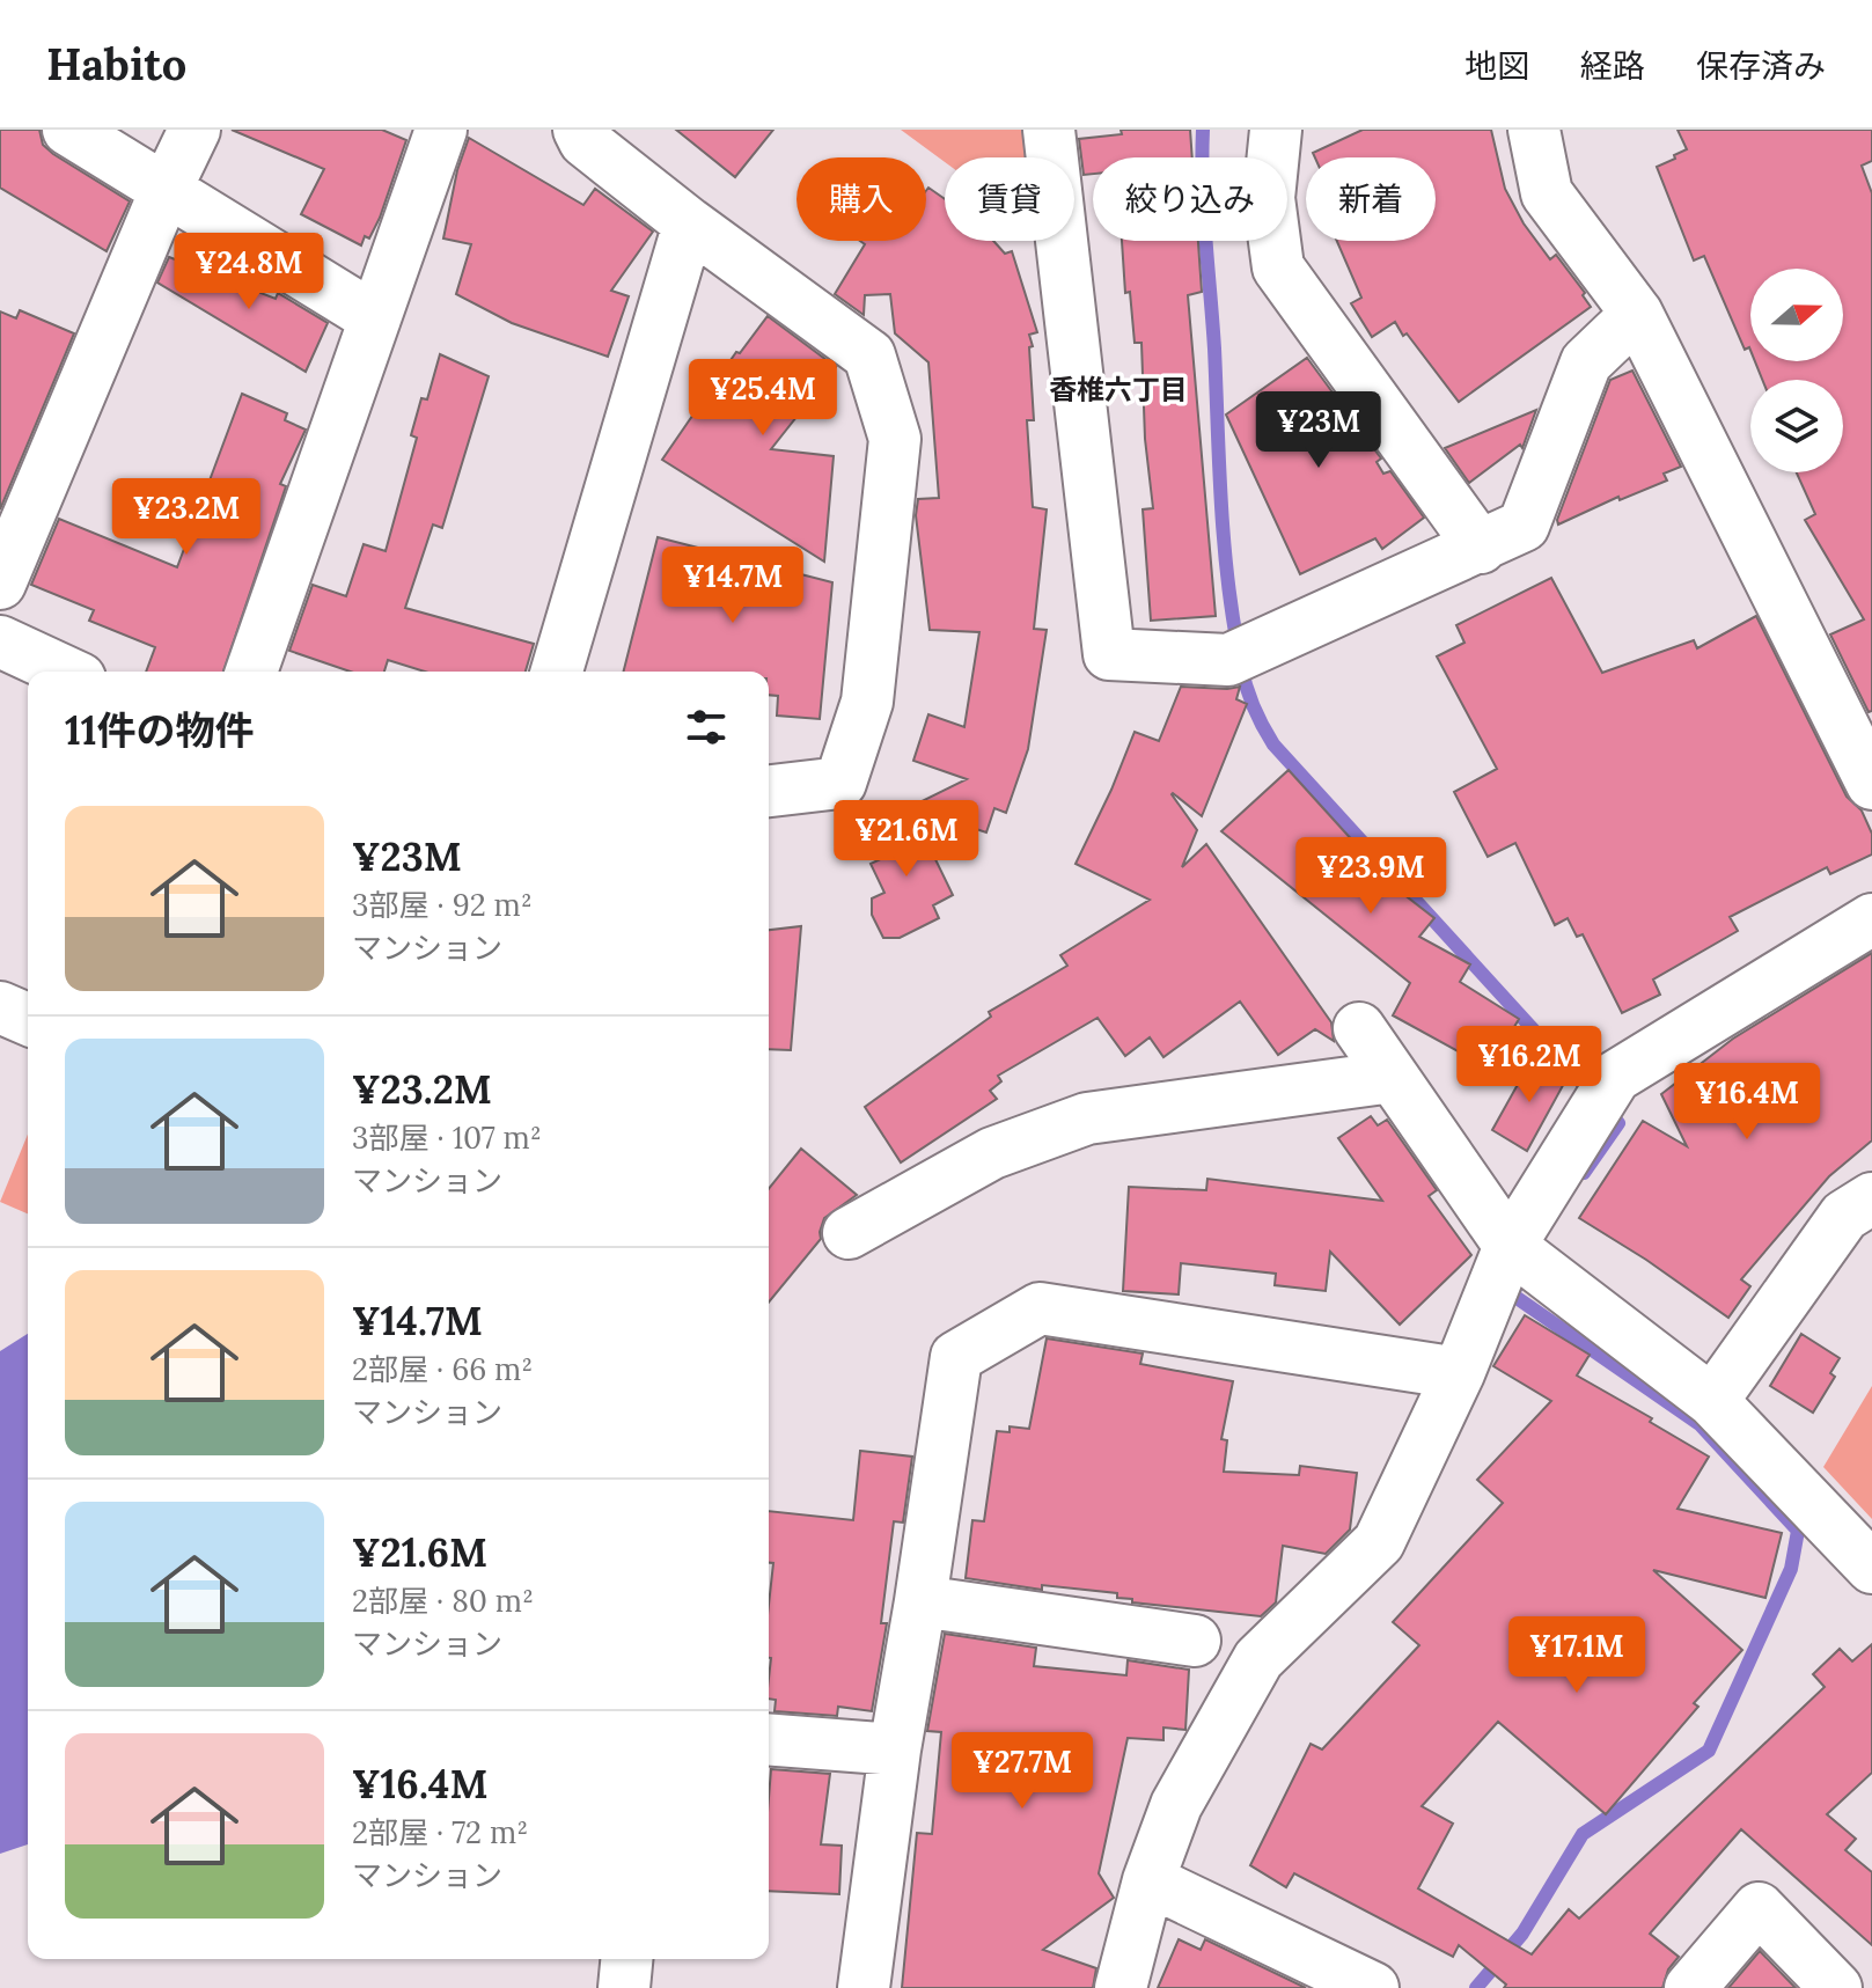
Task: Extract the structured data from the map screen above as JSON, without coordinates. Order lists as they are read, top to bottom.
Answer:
{
  "districts": ["香椎六丁目"],
  "north": "right",
  "page": {
    "header": "Habito",
    "nav": ["地図", "経路", "保存済み"],
    "chip": [
      "購入",
      "賃貸",
      "絞り込み",
      "新着"
    ],
    "price": [
      "¥24.8M",
      "¥25.4M",
      "¥23M",
      "¥23.2M",
      "¥14.7M",
      "¥21.6M",
      "¥23.9M",
      "¥16.2M",
      "¥16.4M",
      "¥17.1M",
      "¥27.7M"
    ],
    "heading": "11件の物件",
    "list": [
      {
        "name": "¥23M",
        "note": "3部屋 · 92 m² · マンション"
      },
      {
        "name": "¥23.2M",
        "note": "3部屋 · 107 m² · マンション"
      },
      {
        "name": "¥14.7M",
        "note": "2部屋 · 66 m² · マンション"
      },
      {
        "name": "¥21.6M",
        "note": "2部屋 · 80 m² · マンション"
      },
      {
        "name": "¥16.4M",
        "note": "2部屋 · 72 m² · マンション"
      }
    ]
  }
}
